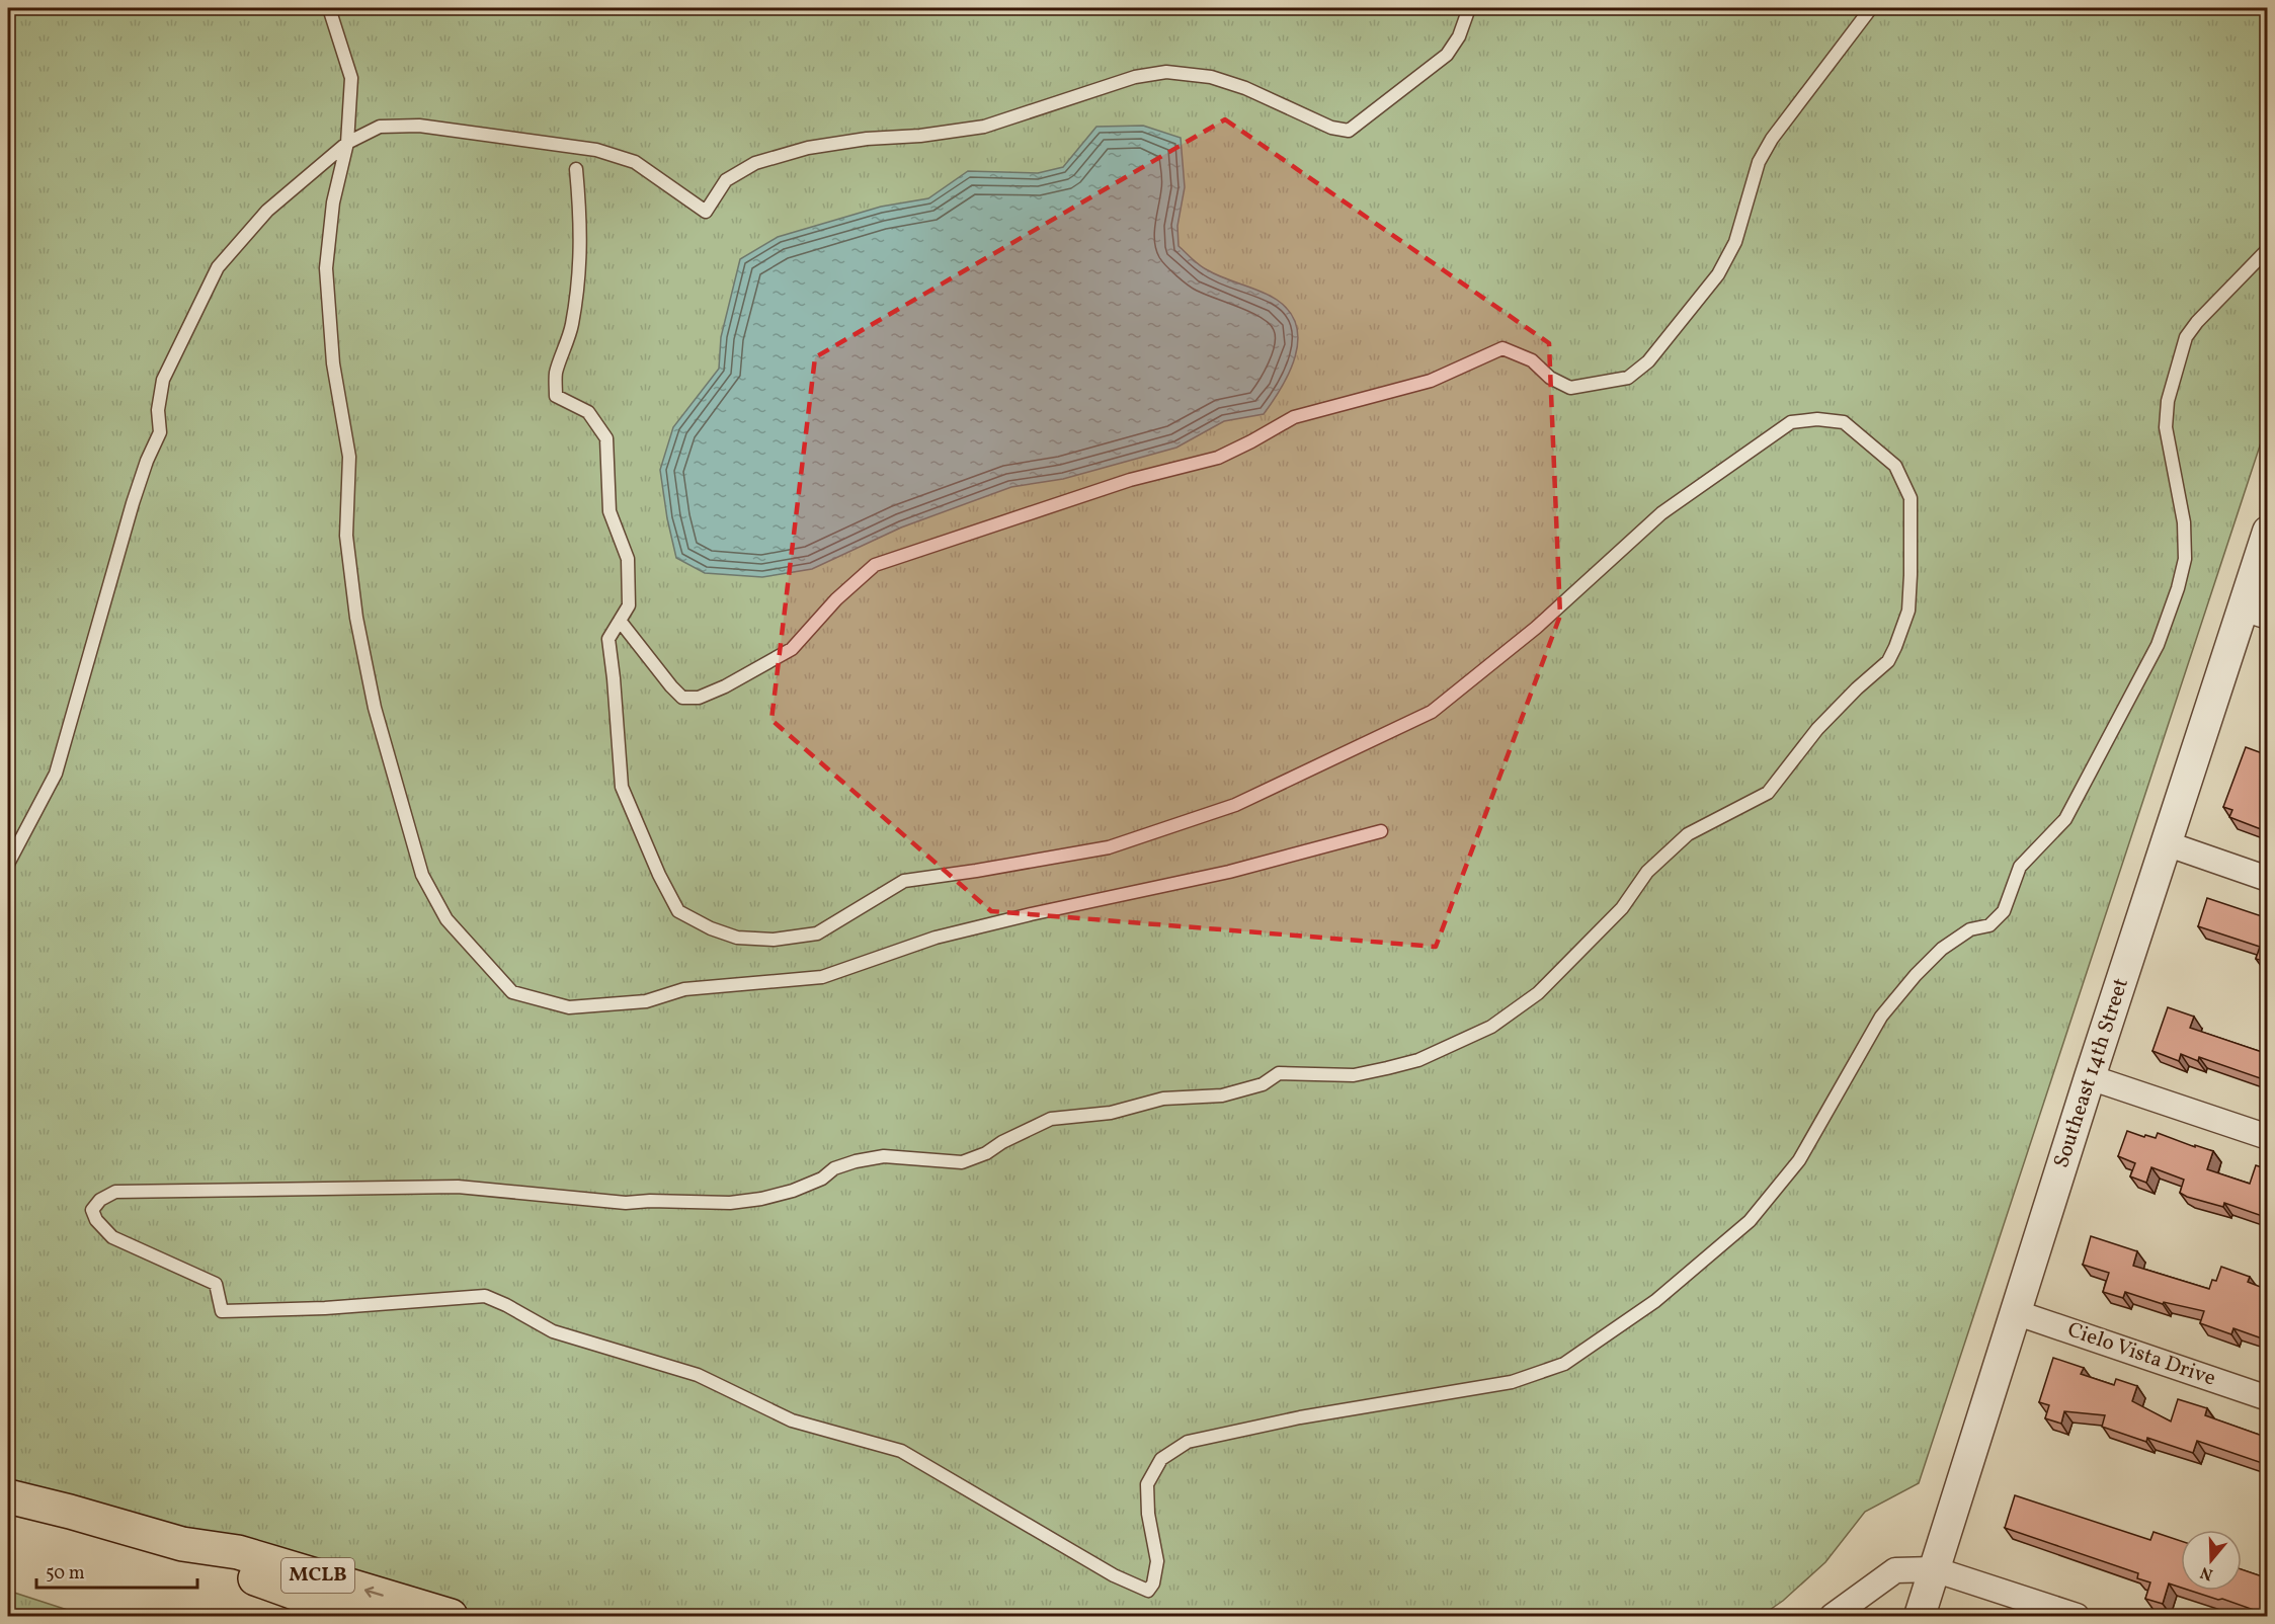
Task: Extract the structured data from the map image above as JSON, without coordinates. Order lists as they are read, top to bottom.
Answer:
{
  "streets": {
    "main road": ["MCLB"],
    "street": ["Southeast 14th Street", "Cielo Vista Drive"]
  },
  "crossings": [
    ["Southeast 14th Street", "Cielo Vista Drive"]
  ],
  "scale_bar": "50 m",
  "north": "bottom"
}
